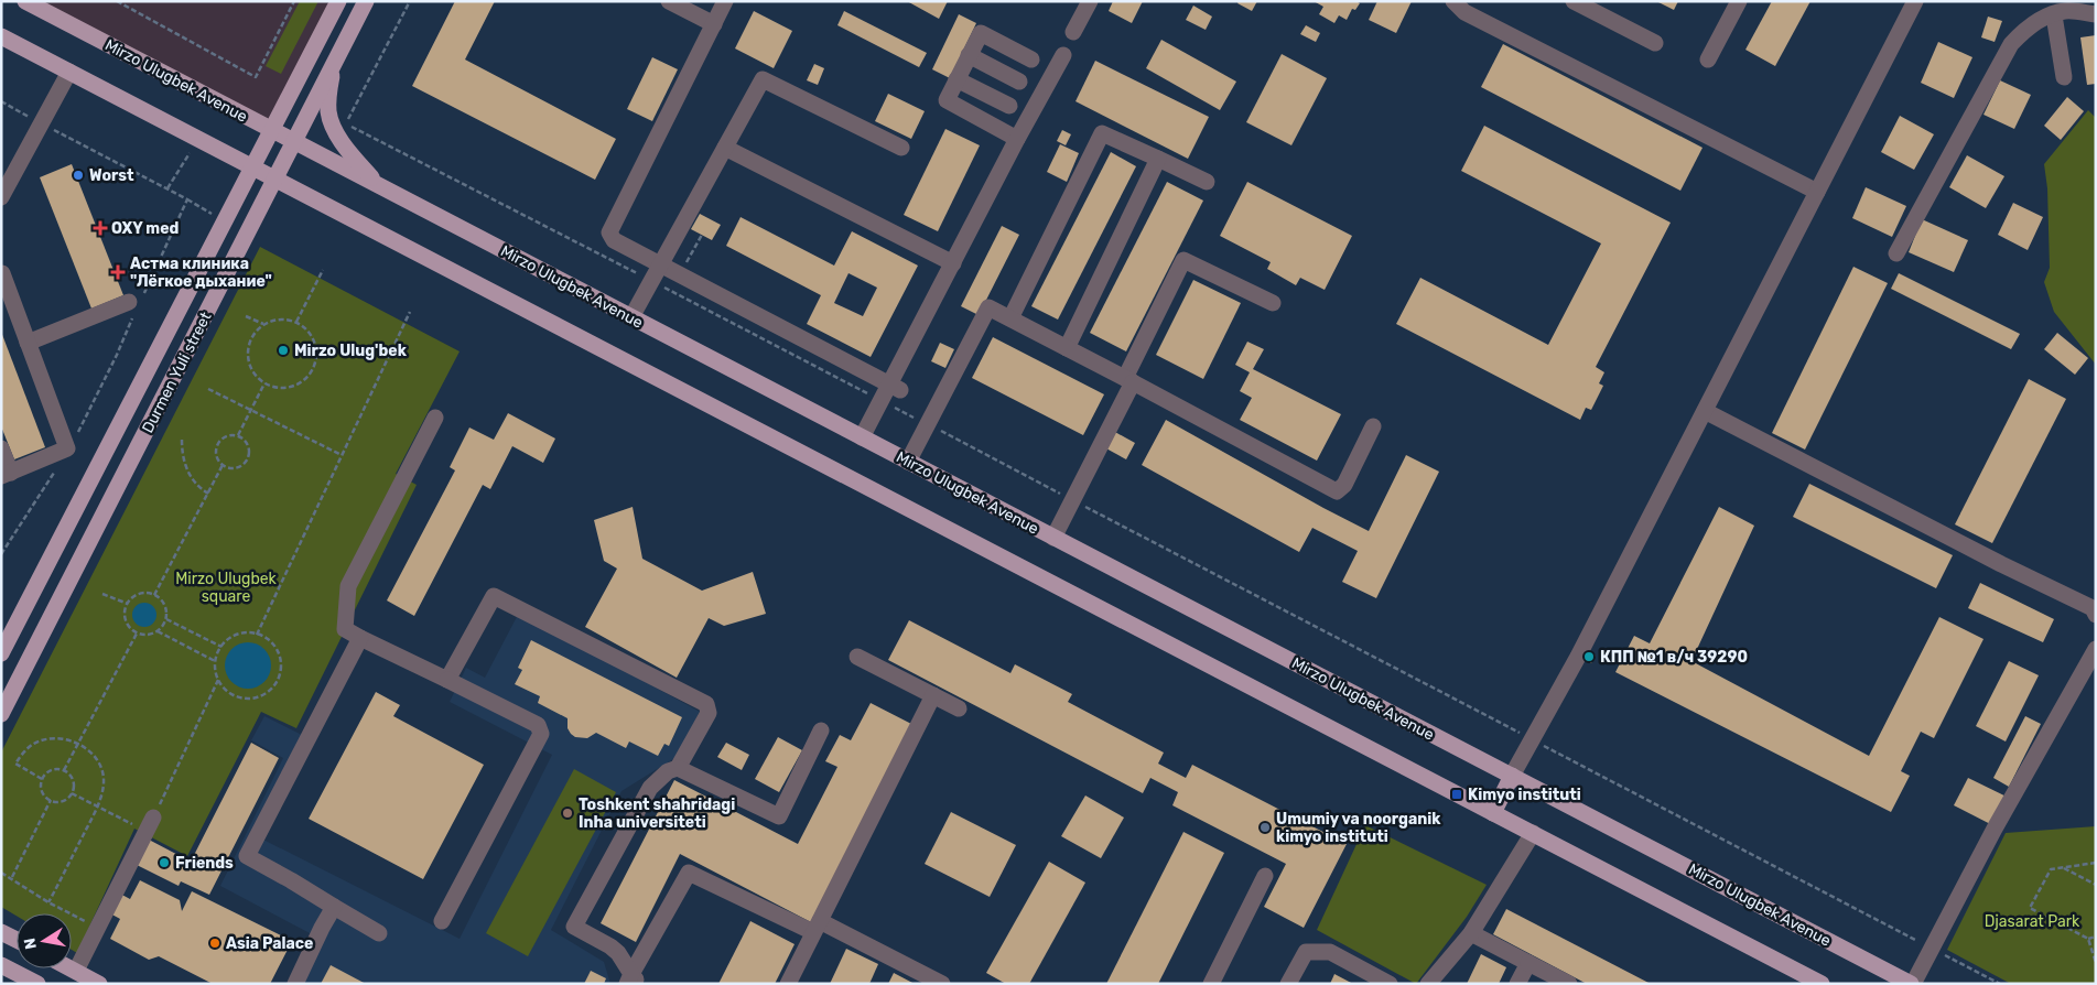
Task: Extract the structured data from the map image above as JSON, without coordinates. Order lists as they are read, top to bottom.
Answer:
{
  "streets": {
    "main road": ["Mirzo Ulugbek Avenue", "Durmen Yuli street"]
  },
  "crossings": [
    ["Mirzo Ulugbek Avenue", "Durmen Yuli street"]
  ],
  "parks": ["Mirzo Ulugbek square", "Djasarat Park"],
  "places": {
    "other": [
      "Worst",
      "Mirzo Ulug'bek",
      "КПП №1 в/ч 39290",
      "Toshkent shahridagi Inha universiteti",
      "Umumiy va noorganik kimyo instituti",
      "Friends",
      "Asia Palace"
    ],
    "health": ["OXY med", "Астма клиника \"Лёгкое дыхание\""],
    "transit": ["Kimyo instituti"]
  },
  "north": "left"
}
